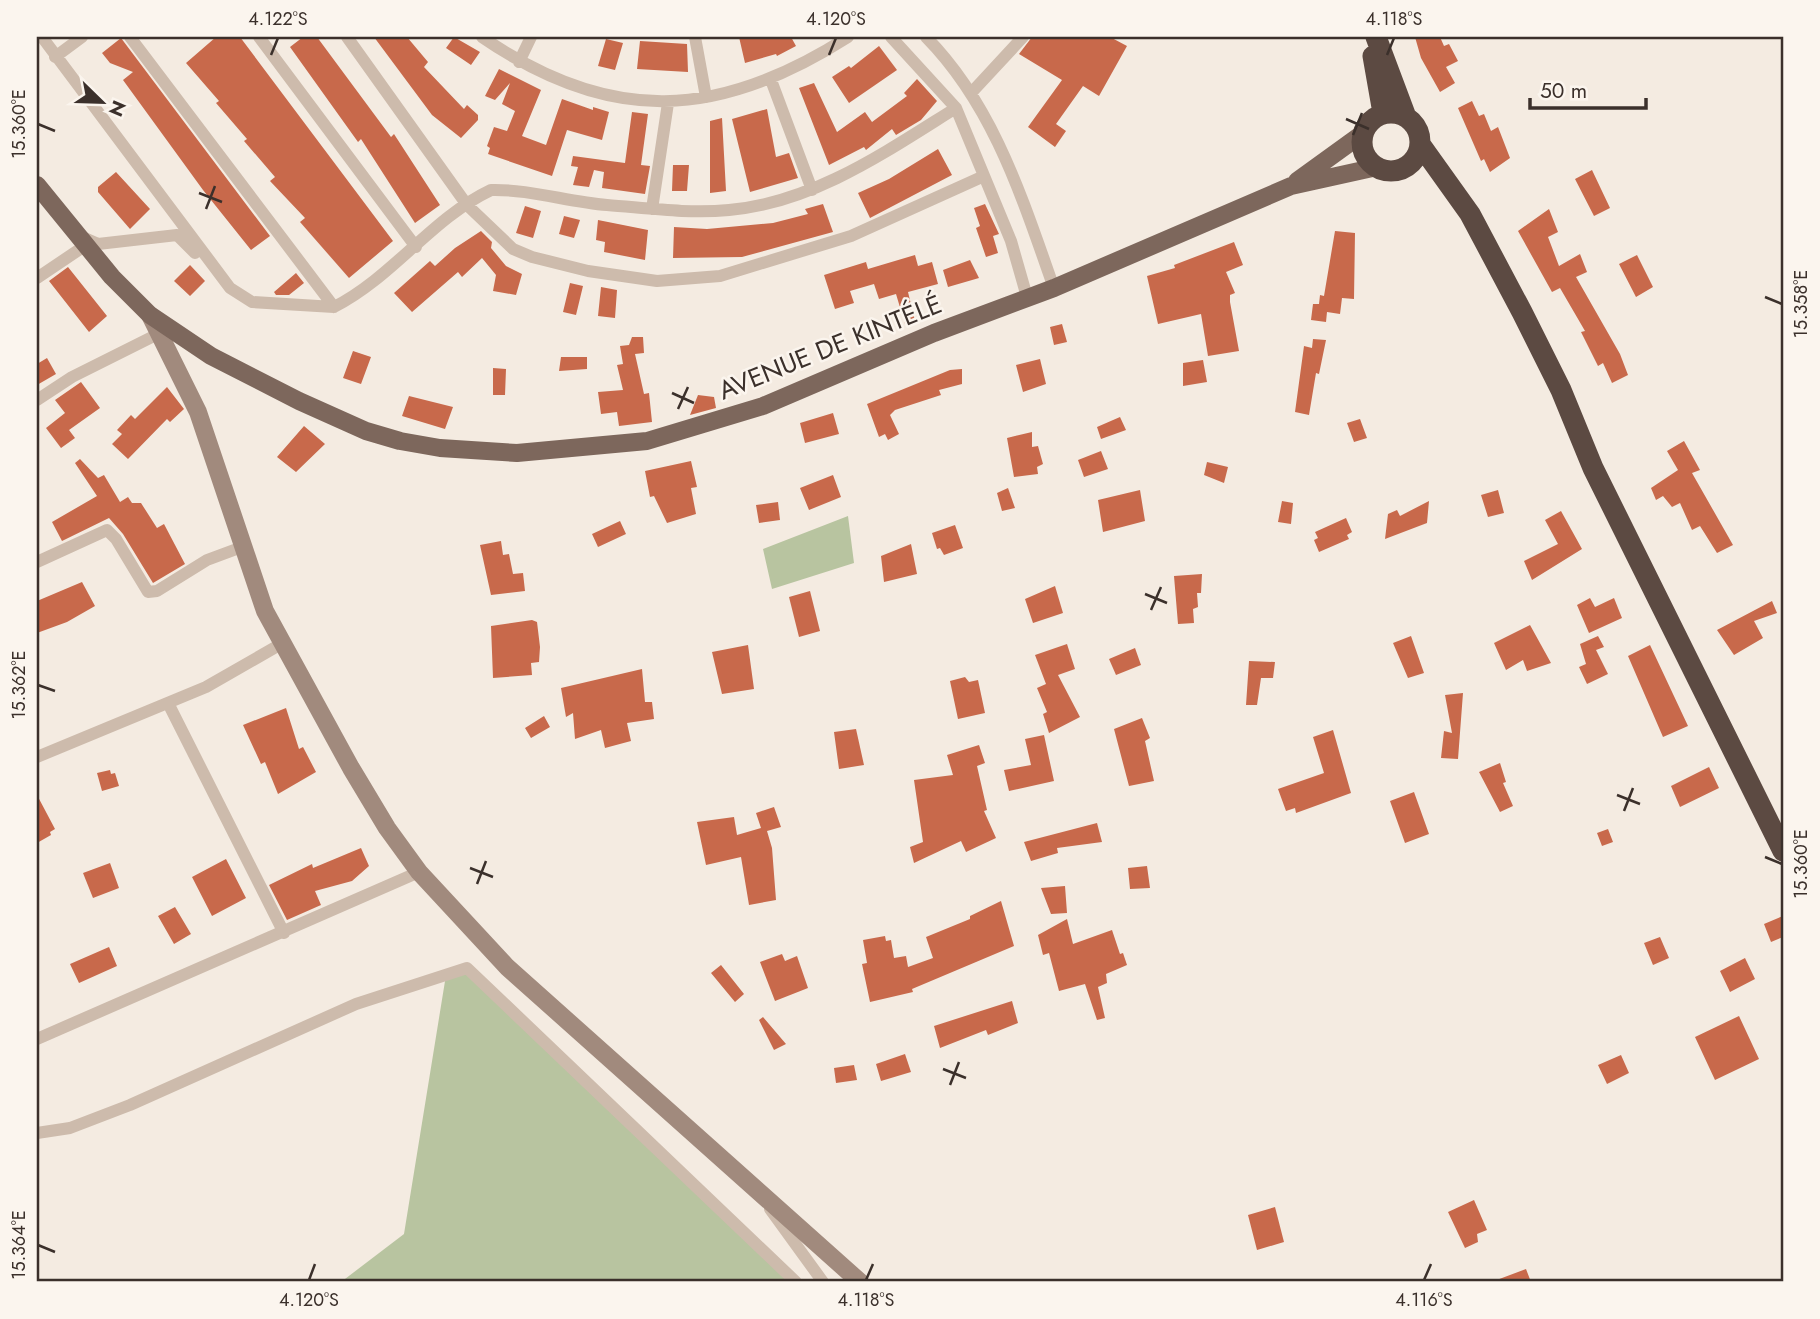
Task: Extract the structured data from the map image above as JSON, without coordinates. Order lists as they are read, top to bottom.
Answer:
{
  "streets": {
    "main road": ["AVENUE DE KINTÉLÉ"]
  },
  "scale_bar": "50 m",
  "north": "bottom right",
  "coordinates": [
    "4.122°S",
    "4.120°S",
    "4.118°S",
    "15.360°E",
    "15.358°E",
    "15.362°E",
    "15.364°E",
    "4.116°S"
  ]
}
